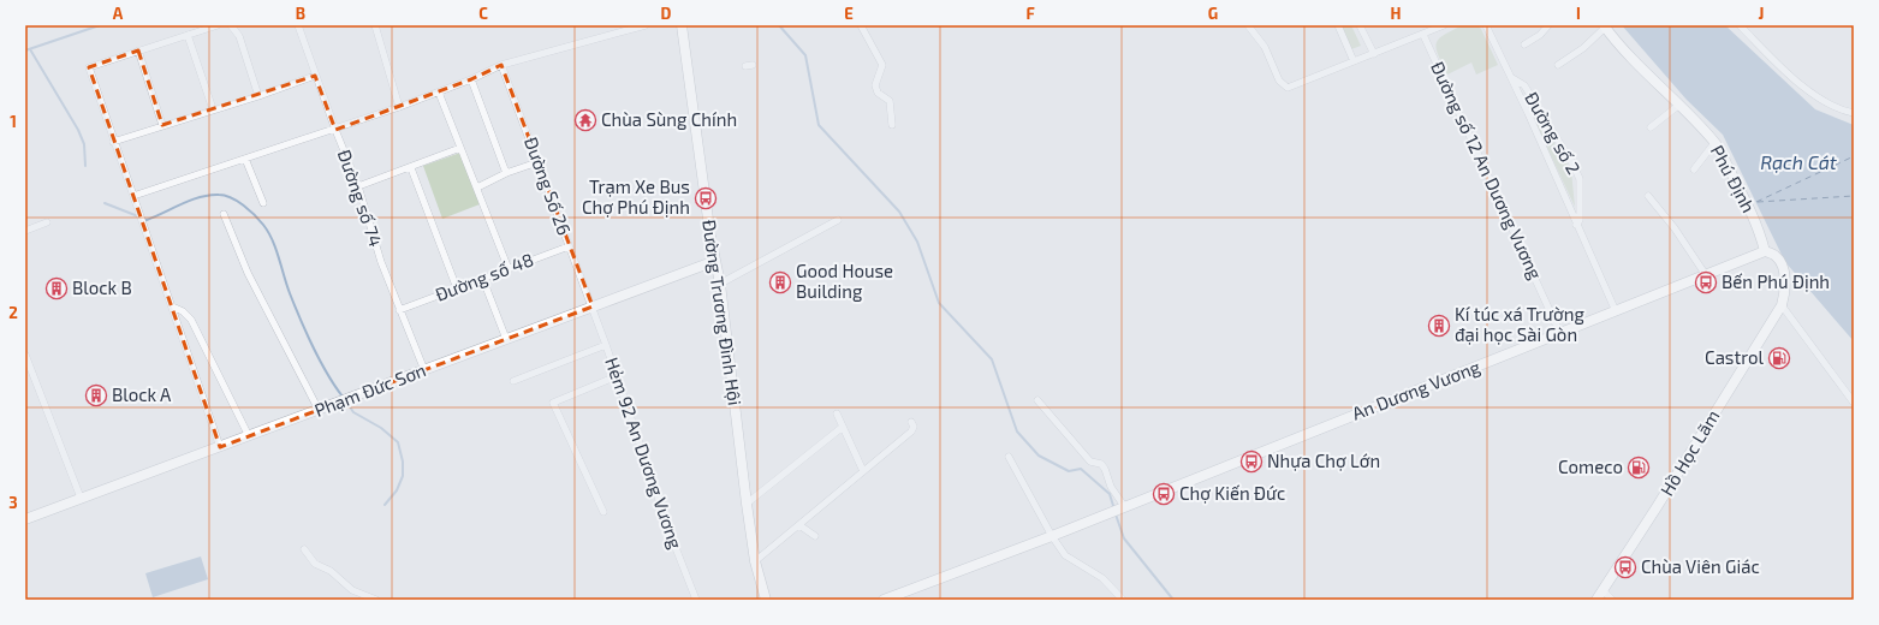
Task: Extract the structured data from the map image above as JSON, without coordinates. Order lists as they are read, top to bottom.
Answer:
{
  "streets": {
    "street": [
      "Đường số 2",
      "Đường số 12 An Dương Vương",
      "Phú Định",
      "Đường Số 26",
      "Đường số 74",
      "Đường số 48",
      "Đường Trương Đình Hội",
      "Phạm Đức Sơn",
      "An Dương Vương",
      "Hẻm 92 An Dương Vương",
      "Hồ Học Lãm"
    ]
  },
  "crossings": [
    ["Đường số 2", "An Dương Vương"],
    ["Đường số 12 An Dương Vương", "An Dương Vương"],
    ["Phú Định", "An Dương Vương"],
    ["Đường Số 26", "Đường số 48"],
    ["Đường Số 26", "Phạm Đức Sơn"],
    ["Đường Số 26", "Hẻm 92 An Dương Vương"],
    ["Đường số 74", "Đường số 48"],
    ["Đường số 74", "Phạm Đức Sơn"],
    ["Đường số 48", "Phạm Đức Sơn"],
    ["Đường Trương Đình Hội", "Phạm Đức Sơn"],
    ["Phạm Đức Sơn", "Hẻm 92 An Dương Vương"]
  ],
  "water": ["Rạch Cát"],
  "places": {
    "temple": ["Chùa Sùng Chính"],
    "bus stop": [
      "Trạm Xe Bus Chợ Phú Định",
      "Bến Phú Định",
      "Nhựa Chợ Lớn",
      "Chợ Kiến Đức",
      "Chùa Viên Giác"
    ],
    "building": [
      "Good House Building",
      "Block B",
      "Kí túc xá Trường đại học Sài Gòn",
      "Block A"
    ],
    "fuel station": ["Castrol", "Comeco"]
  },
  "grid": {
    "columns": [
      "A",
      "B",
      "C",
      "D",
      "E",
      "F",
      "G",
      "H",
      "I",
      "J"
    ],
    "rows": ["1", "2", "3"]
  }
}
